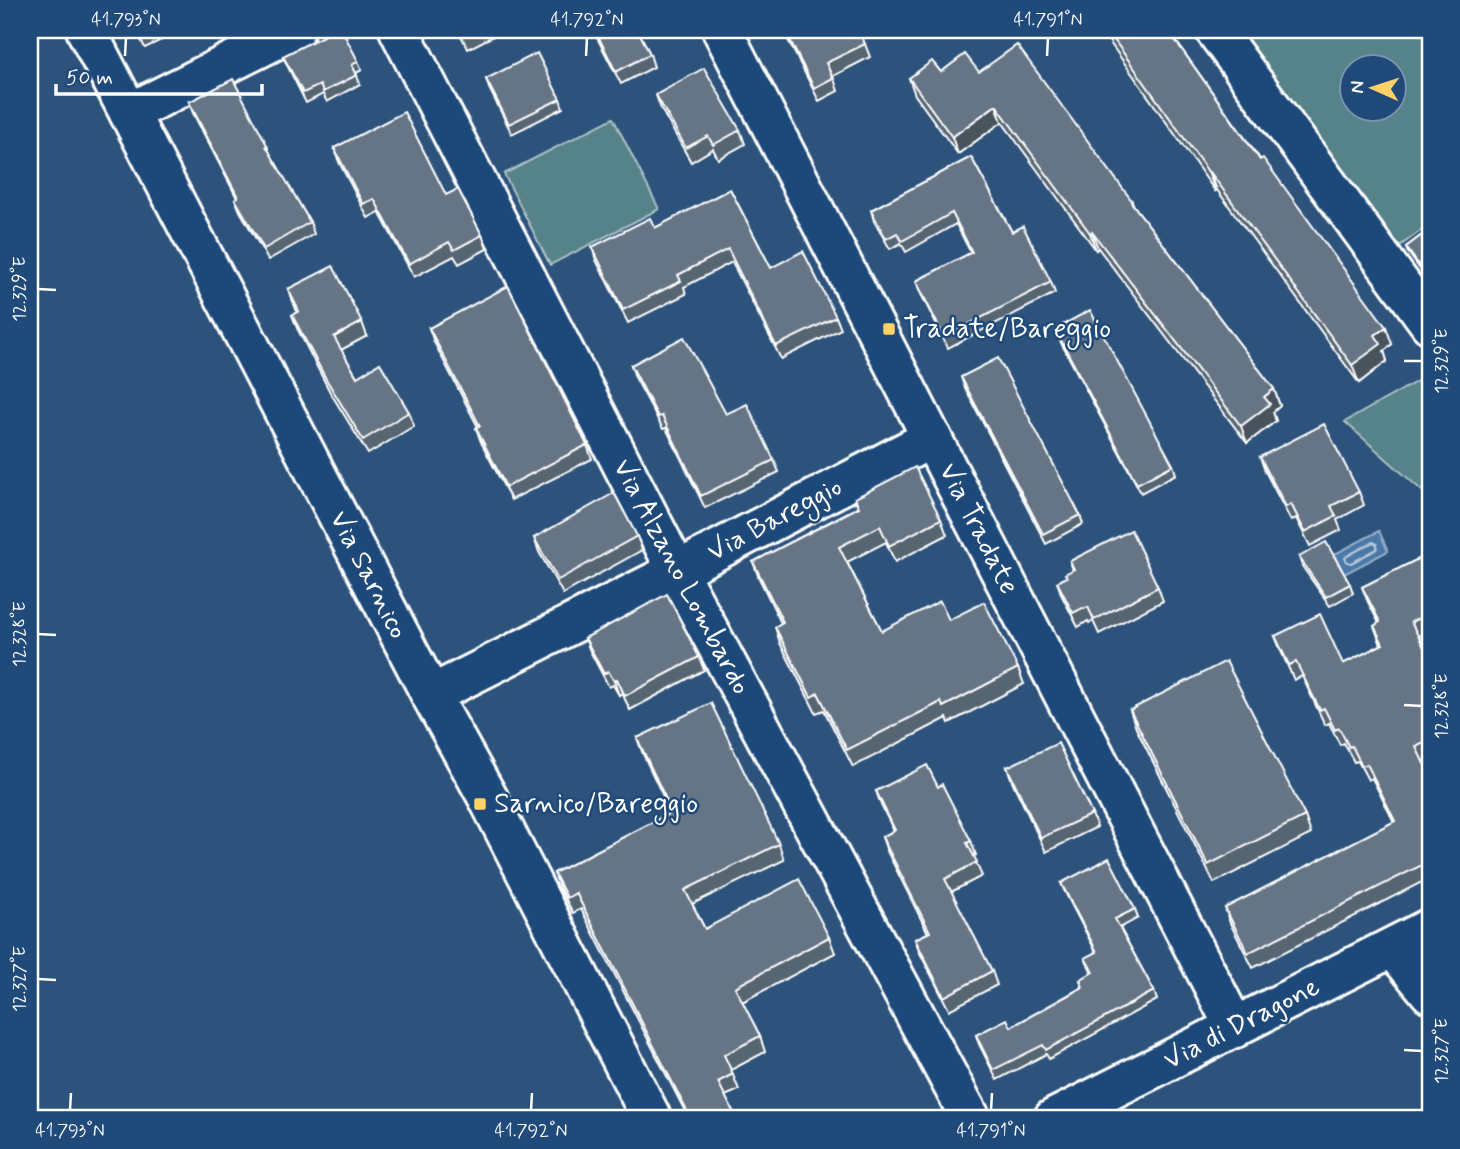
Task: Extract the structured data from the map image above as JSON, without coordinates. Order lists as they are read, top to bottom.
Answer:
{
  "streets": {
    "street": [
      "Via Bareggio",
      "Via Tradate",
      "Via Sarnico",
      "Via Alzano Lombardo",
      "Via di Dragone"
    ]
  },
  "crossings": [
    ["Via Bareggio", "Via Tradate"],
    ["Via Bareggio", "Via Sarnico"],
    ["Via Bareggio", "Via Alzano Lombardo"],
    ["Via Tradate", "Via di Dragone"]
  ],
  "places": {
    "transit": ["Tradate/Bareggio", "Sarnico/Bareggio"]
  },
  "scale_bar": "50 m",
  "north": "left",
  "coordinates": [
    "41.793°N",
    "41.792°N",
    "41.791°N",
    "12.329°E",
    "12.328°E",
    "12.327°E"
  ]
}
